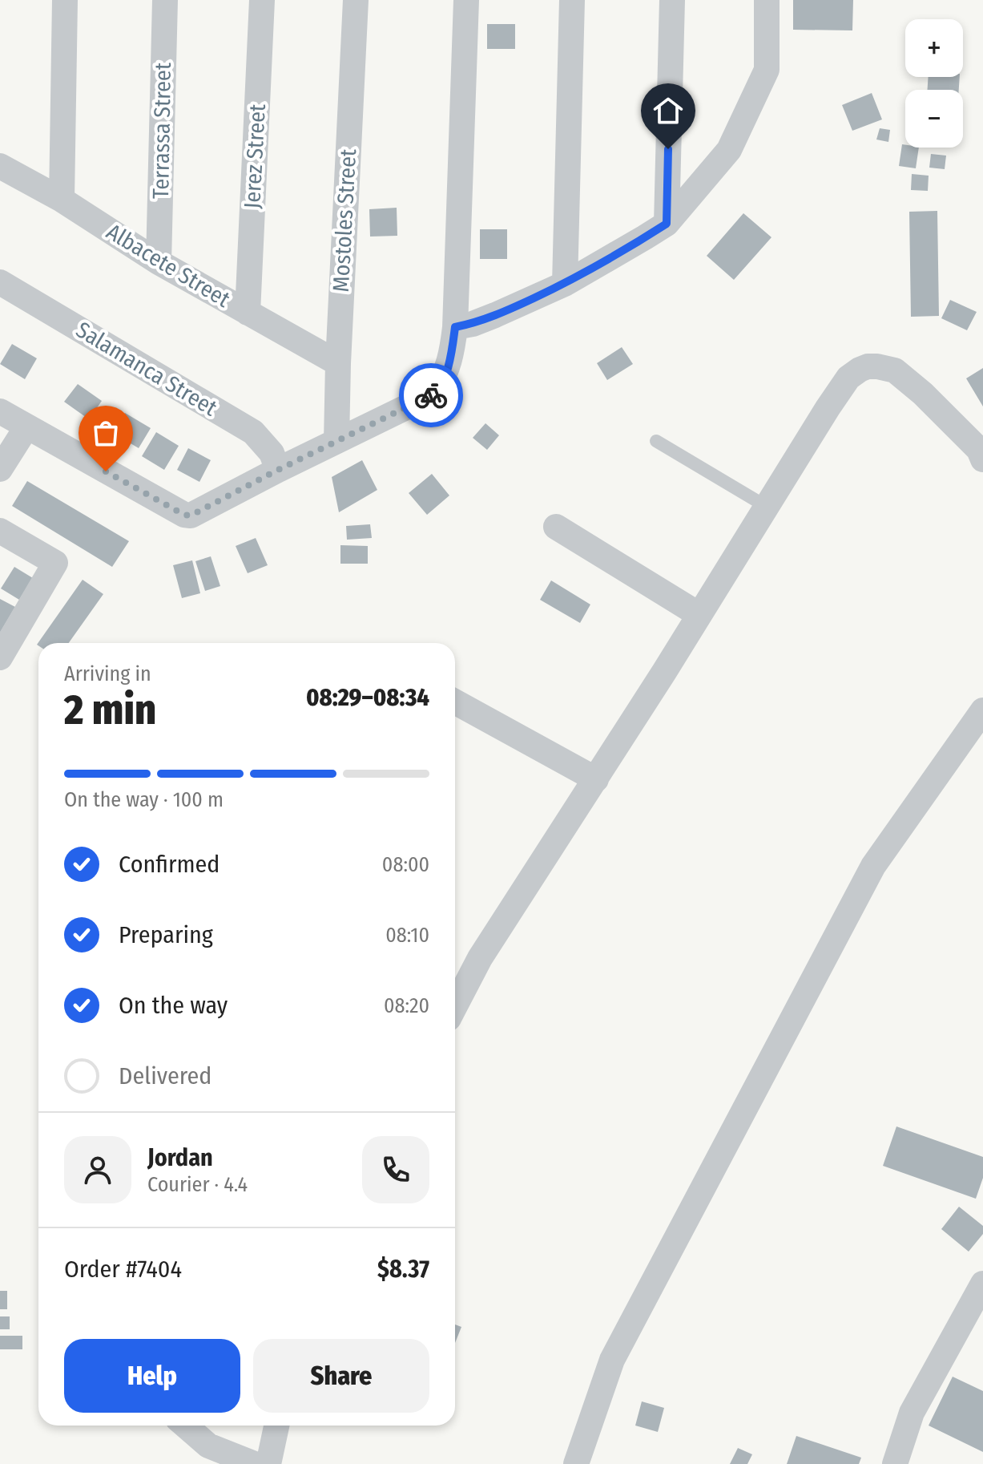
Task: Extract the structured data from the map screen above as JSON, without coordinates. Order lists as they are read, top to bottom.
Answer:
{
  "streets": {
    "street": [
      "Terrassa Street",
      "Jerez Street",
      "Mostoles Street",
      "Albacete Street",
      "Salamanca Street"
    ]
  },
  "crossings": [
    ["Terrassa Street", "Albacete Street"],
    ["Jerez Street", "Albacete Street"],
    ["Mostoles Street", "Albacete Street"]
  ],
  "page": {
    "map_buttons": ["+", "−"],
    "heading": ["2 min", "Arriving in", "08:29–08:34"],
    "panel": [
      "Jordan",
      "Courier · 4.4",
      "Order #7404",
      "$8.37"
    ],
    "bar": "On the way · 100 m",
    "list": [
      ["Confirmed", "08:00"],
      ["Preparing", "08:10"],
      ["On the way", "08:20"],
      "Delivered"
    ],
    "buttons": ["Help", "Share"]
  }
}
